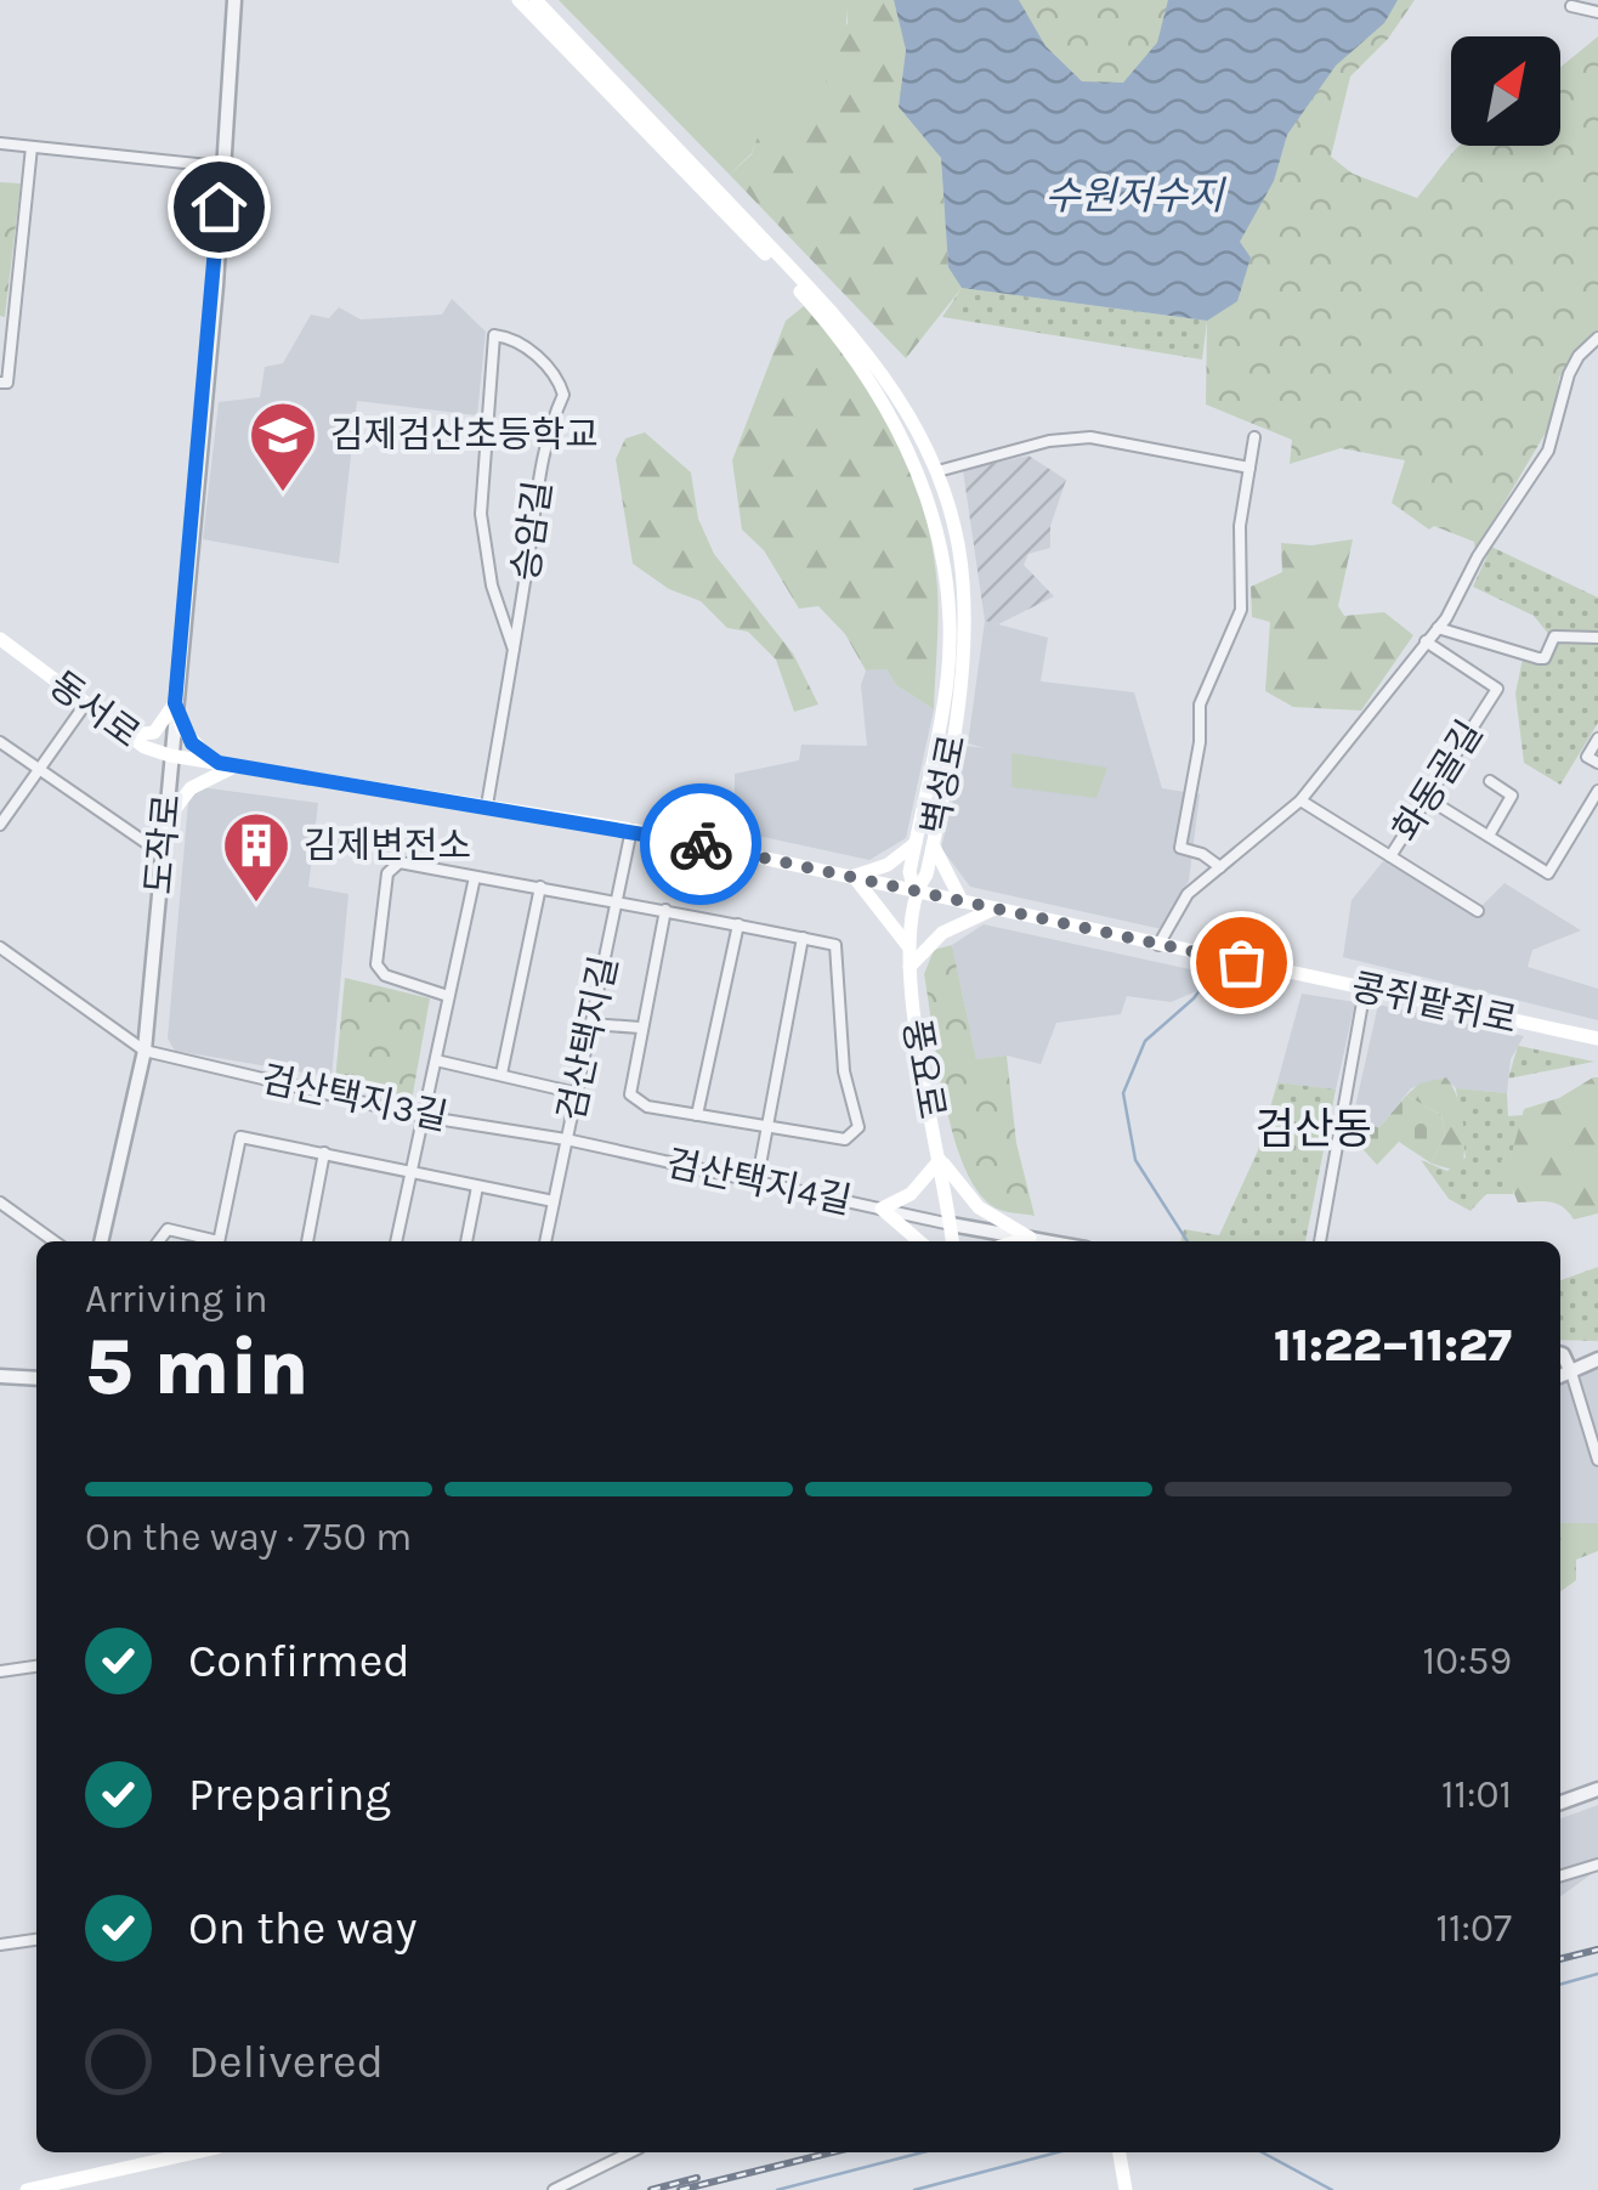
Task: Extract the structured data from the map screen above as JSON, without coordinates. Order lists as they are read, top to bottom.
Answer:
{
  "streets": {
    "main road": [
      "동서로",
      "벽성로",
      "콩쥐팥쥐로",
      "풍요로"
    ],
    "street": [
      "승암길",
      "화동골길",
      "도작로",
      "검산택지길",
      "검산택지3길",
      "검산택지4길"
    ]
  },
  "crossings": [
    ["승암길", "동서로"],
    ["동서로", "벽성로"],
    ["동서로", "도작로"],
    ["동서로", "콩쥐팥쥐로"],
    ["동서로", "검산택지길"],
    ["동서로", "풍요로"],
    ["벽성로", "콩쥐팥쥐로"],
    ["벽성로", "풍요로"],
    ["도작로", "검산택지3길"],
    ["콩쥐팥쥐로", "풍요로"],
    ["검산택지길", "검산택지3길"],
    ["검산택지길", "검산택지4길"],
    ["풍요로", "검산택지4길"],
    ["검산택지3길", "검산택지4길"]
  ],
  "districts": ["검산동"],
  "water": ["수원저수지"],
  "places": {
    "school or university": ["김제검산초등학교"],
    "building": ["김제변전소"]
  },
  "north": "top right",
  "page": {
    "heading": ["5 min", "Arriving in", "11:22–11:27"],
    "bar": "On the way · 750 m",
    "list": [
      ["Confirmed", "10:59"],
      ["Preparing", "11:01"],
      ["On the way", "11:07"],
      "Delivered"
    ]
  }
}
